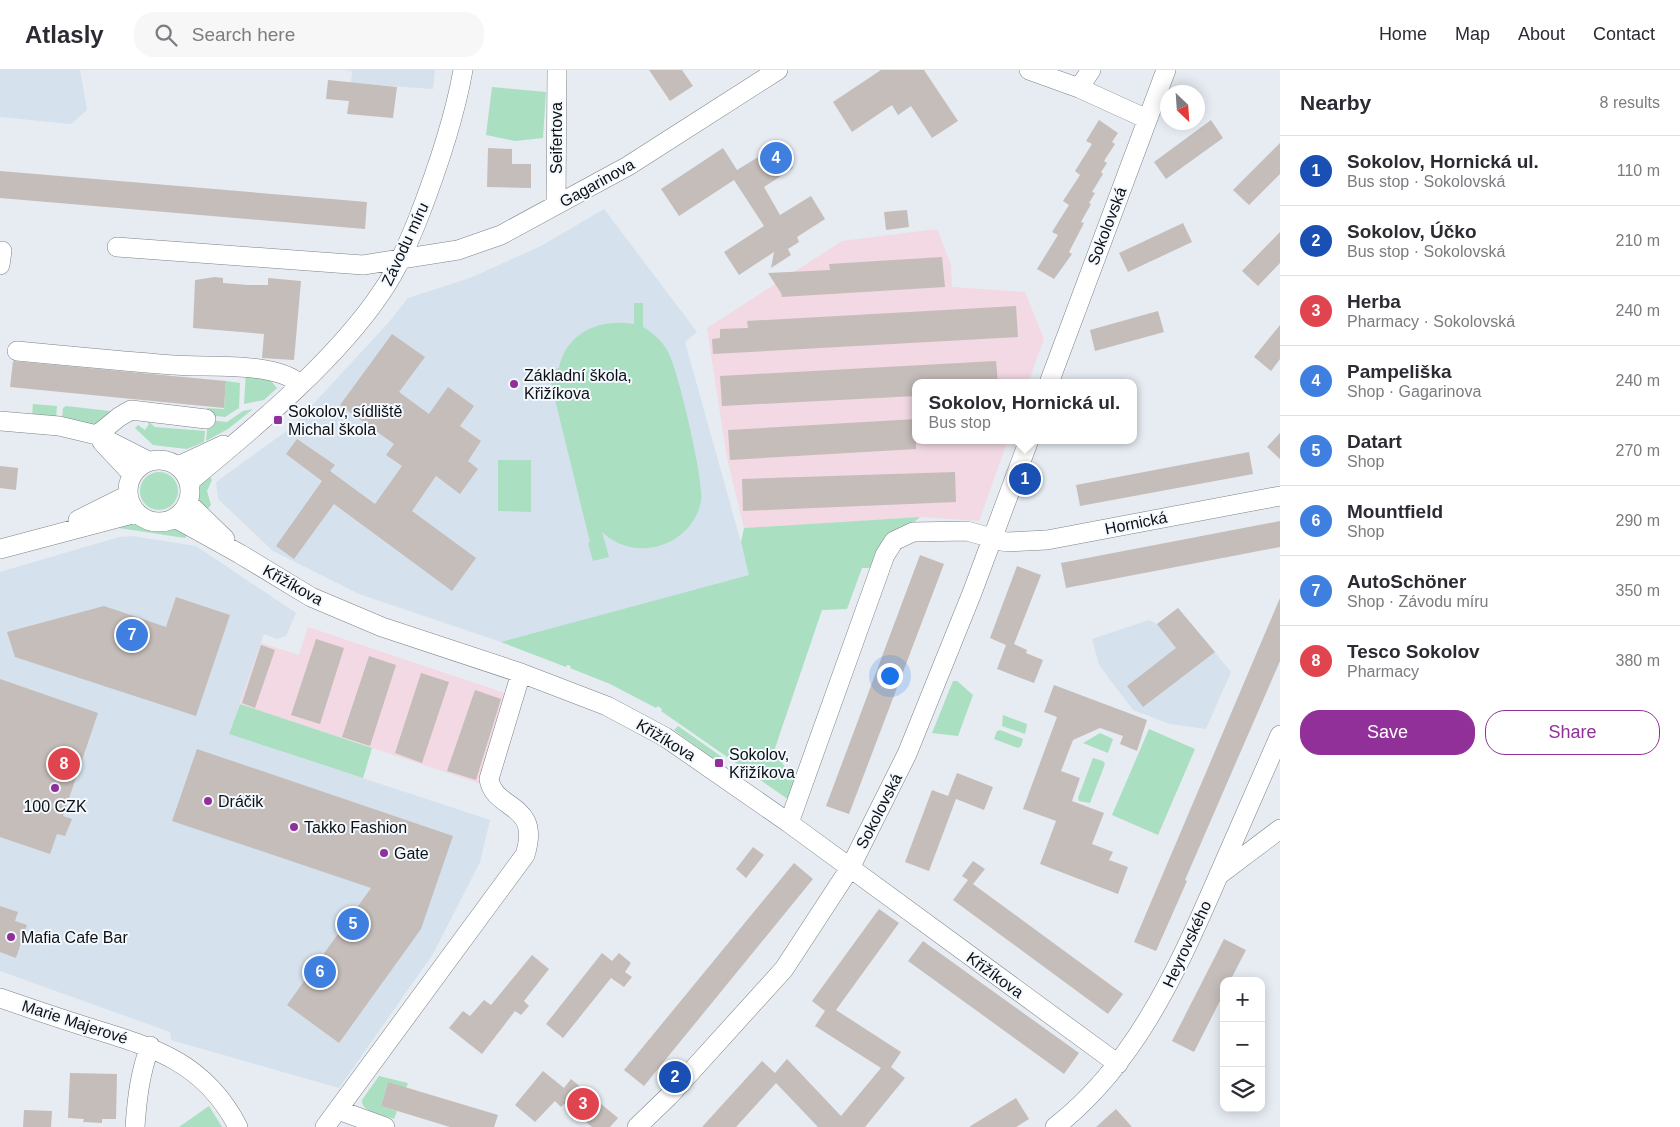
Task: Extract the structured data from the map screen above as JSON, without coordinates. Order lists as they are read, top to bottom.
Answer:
{
  "streets": {
    "street": [
      "Seifertova",
      "Gagarinova",
      "Sokolovská",
      "Závodu míru",
      "Hornická",
      "Křižíkova",
      "Heyrovského",
      "Marie Majerové"
    ]
  },
  "crossings": [
    ["Seifertova", "Gagarinova"],
    ["Gagarinova", "Závodu míru"],
    ["Sokolovská", "Hornická"],
    ["Sokolovská", "Křižíkova"],
    ["Závodu míru", "Křižíkova"],
    ["Hornická", "Křižíkova"],
    ["Křižíkova", "Heyrovského"]
  ],
  "places": {
    "other": [
      "Základní škola, Křižíkova",
      "100 CZK",
      "Dráčik",
      "Takko Fashion",
      "Gate",
      "Mafia Cafe Bar"
    ],
    "transit": ["Sokolov, sídliště Michal škola", "Sokolov, Křižíkova"]
  },
  "north": "bottom right",
  "page": {
    "header": "Atlasly",
    "search": "Search here",
    "nav": [
      "Home",
      "Map",
      "About",
      "Contact"
    ],
    "heading": ["Nearby", "8 results"],
    "list": [
      {
        "mark": "1",
        "name": "Sokolov, Hornická ul.",
        "note": "Bus stop · Sokolovská",
        "value": "110 m"
      },
      {
        "mark": "2",
        "name": "Sokolov, Účko",
        "note": "Bus stop · Sokolovská",
        "value": "210 m"
      },
      {
        "mark": "3",
        "name": "Herba",
        "note": "Pharmacy · Sokolovská",
        "value": "240 m"
      },
      {
        "mark": "4",
        "name": "Pampeliška",
        "note": "Shop · Gagarinova",
        "value": "240 m"
      },
      {
        "mark": "5",
        "name": "Datart",
        "note": "Shop",
        "value": "270 m"
      },
      {
        "mark": "6",
        "name": "Mountfield",
        "note": "Shop",
        "value": "290 m"
      },
      {
        "mark": "7",
        "name": "AutoSchöner",
        "note": "Shop · Závodu míru",
        "value": "350 m"
      },
      {
        "mark": "8",
        "name": "Tesco Sokolov",
        "note": "Pharmacy",
        "value": "380 m"
      }
    ],
    "pins": [
      "4",
      "1",
      "7",
      "8",
      "5",
      "6",
      "2",
      "3"
    ],
    "popup": ["Sokolov, Hornická ul.", "Bus stop"],
    "buttons": ["Save", "Share"],
    "map_buttons": ["+", "−"]
  }
}
